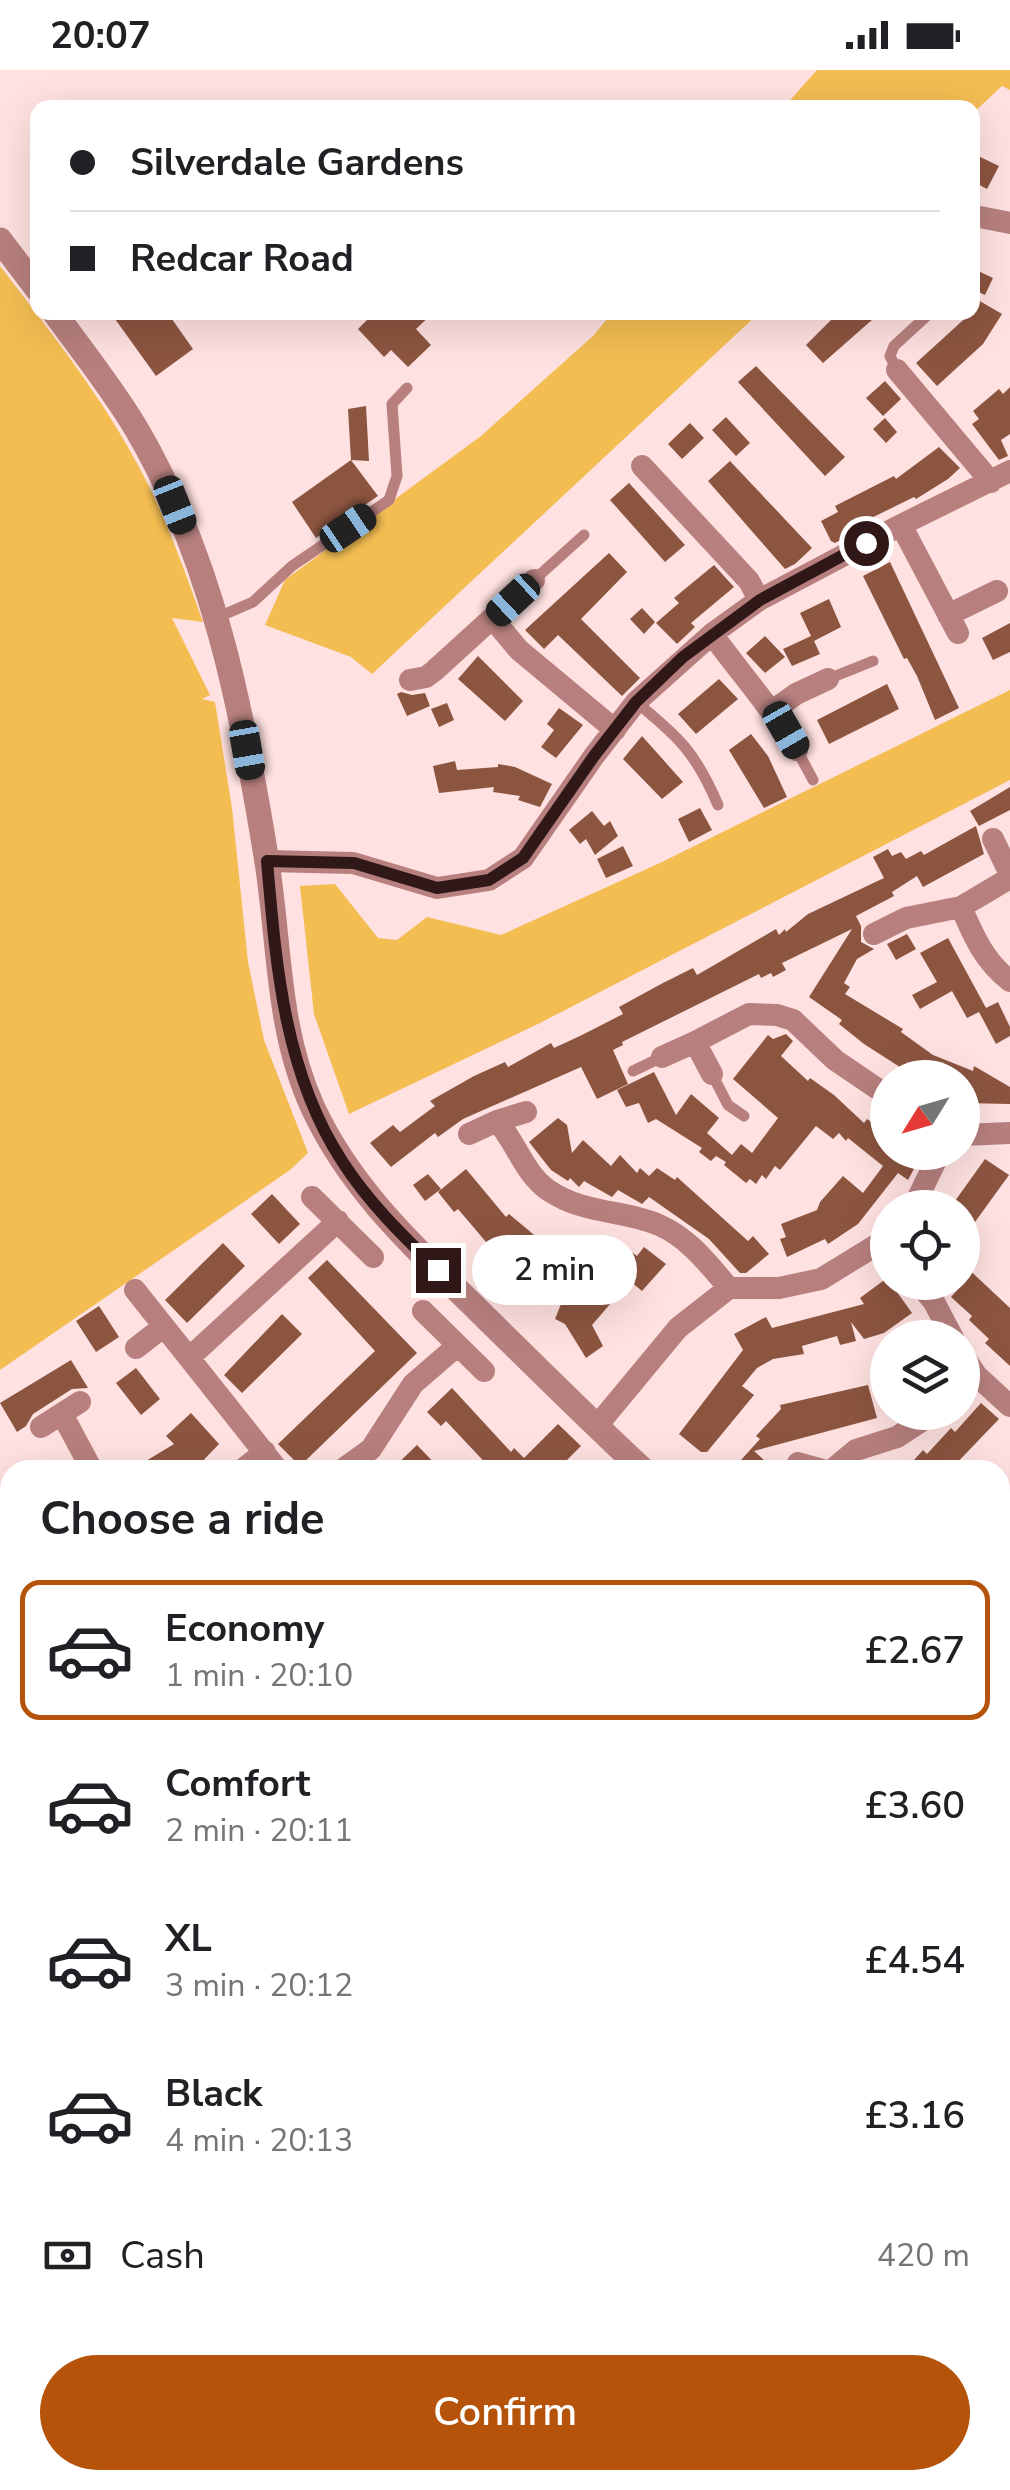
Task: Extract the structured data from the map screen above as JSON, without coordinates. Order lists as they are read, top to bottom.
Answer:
{
  "north": "bottom left",
  "page": {
    "status": "20:07",
    "banner": ["Silverdale Gardens", "Redcar Road"],
    "bubble": "2 min",
    "heading": "Choose a ride",
    "list": [
      {
        "name": "Economy",
        "note": "1 min · 20:10",
        "value": "£2.67"
      },
      {
        "name": "Comfort",
        "note": "2 min · 20:11",
        "value": "£3.60"
      },
      {
        "name": "XL",
        "note": "3 min · 20:12",
        "value": "£4.54"
      },
      {
        "name": "Black",
        "note": "4 min · 20:13",
        "value": "£3.16"
      }
    ],
    "pay": ["Cash", "420 m"],
    "buttons": "Confirm"
  }
}
